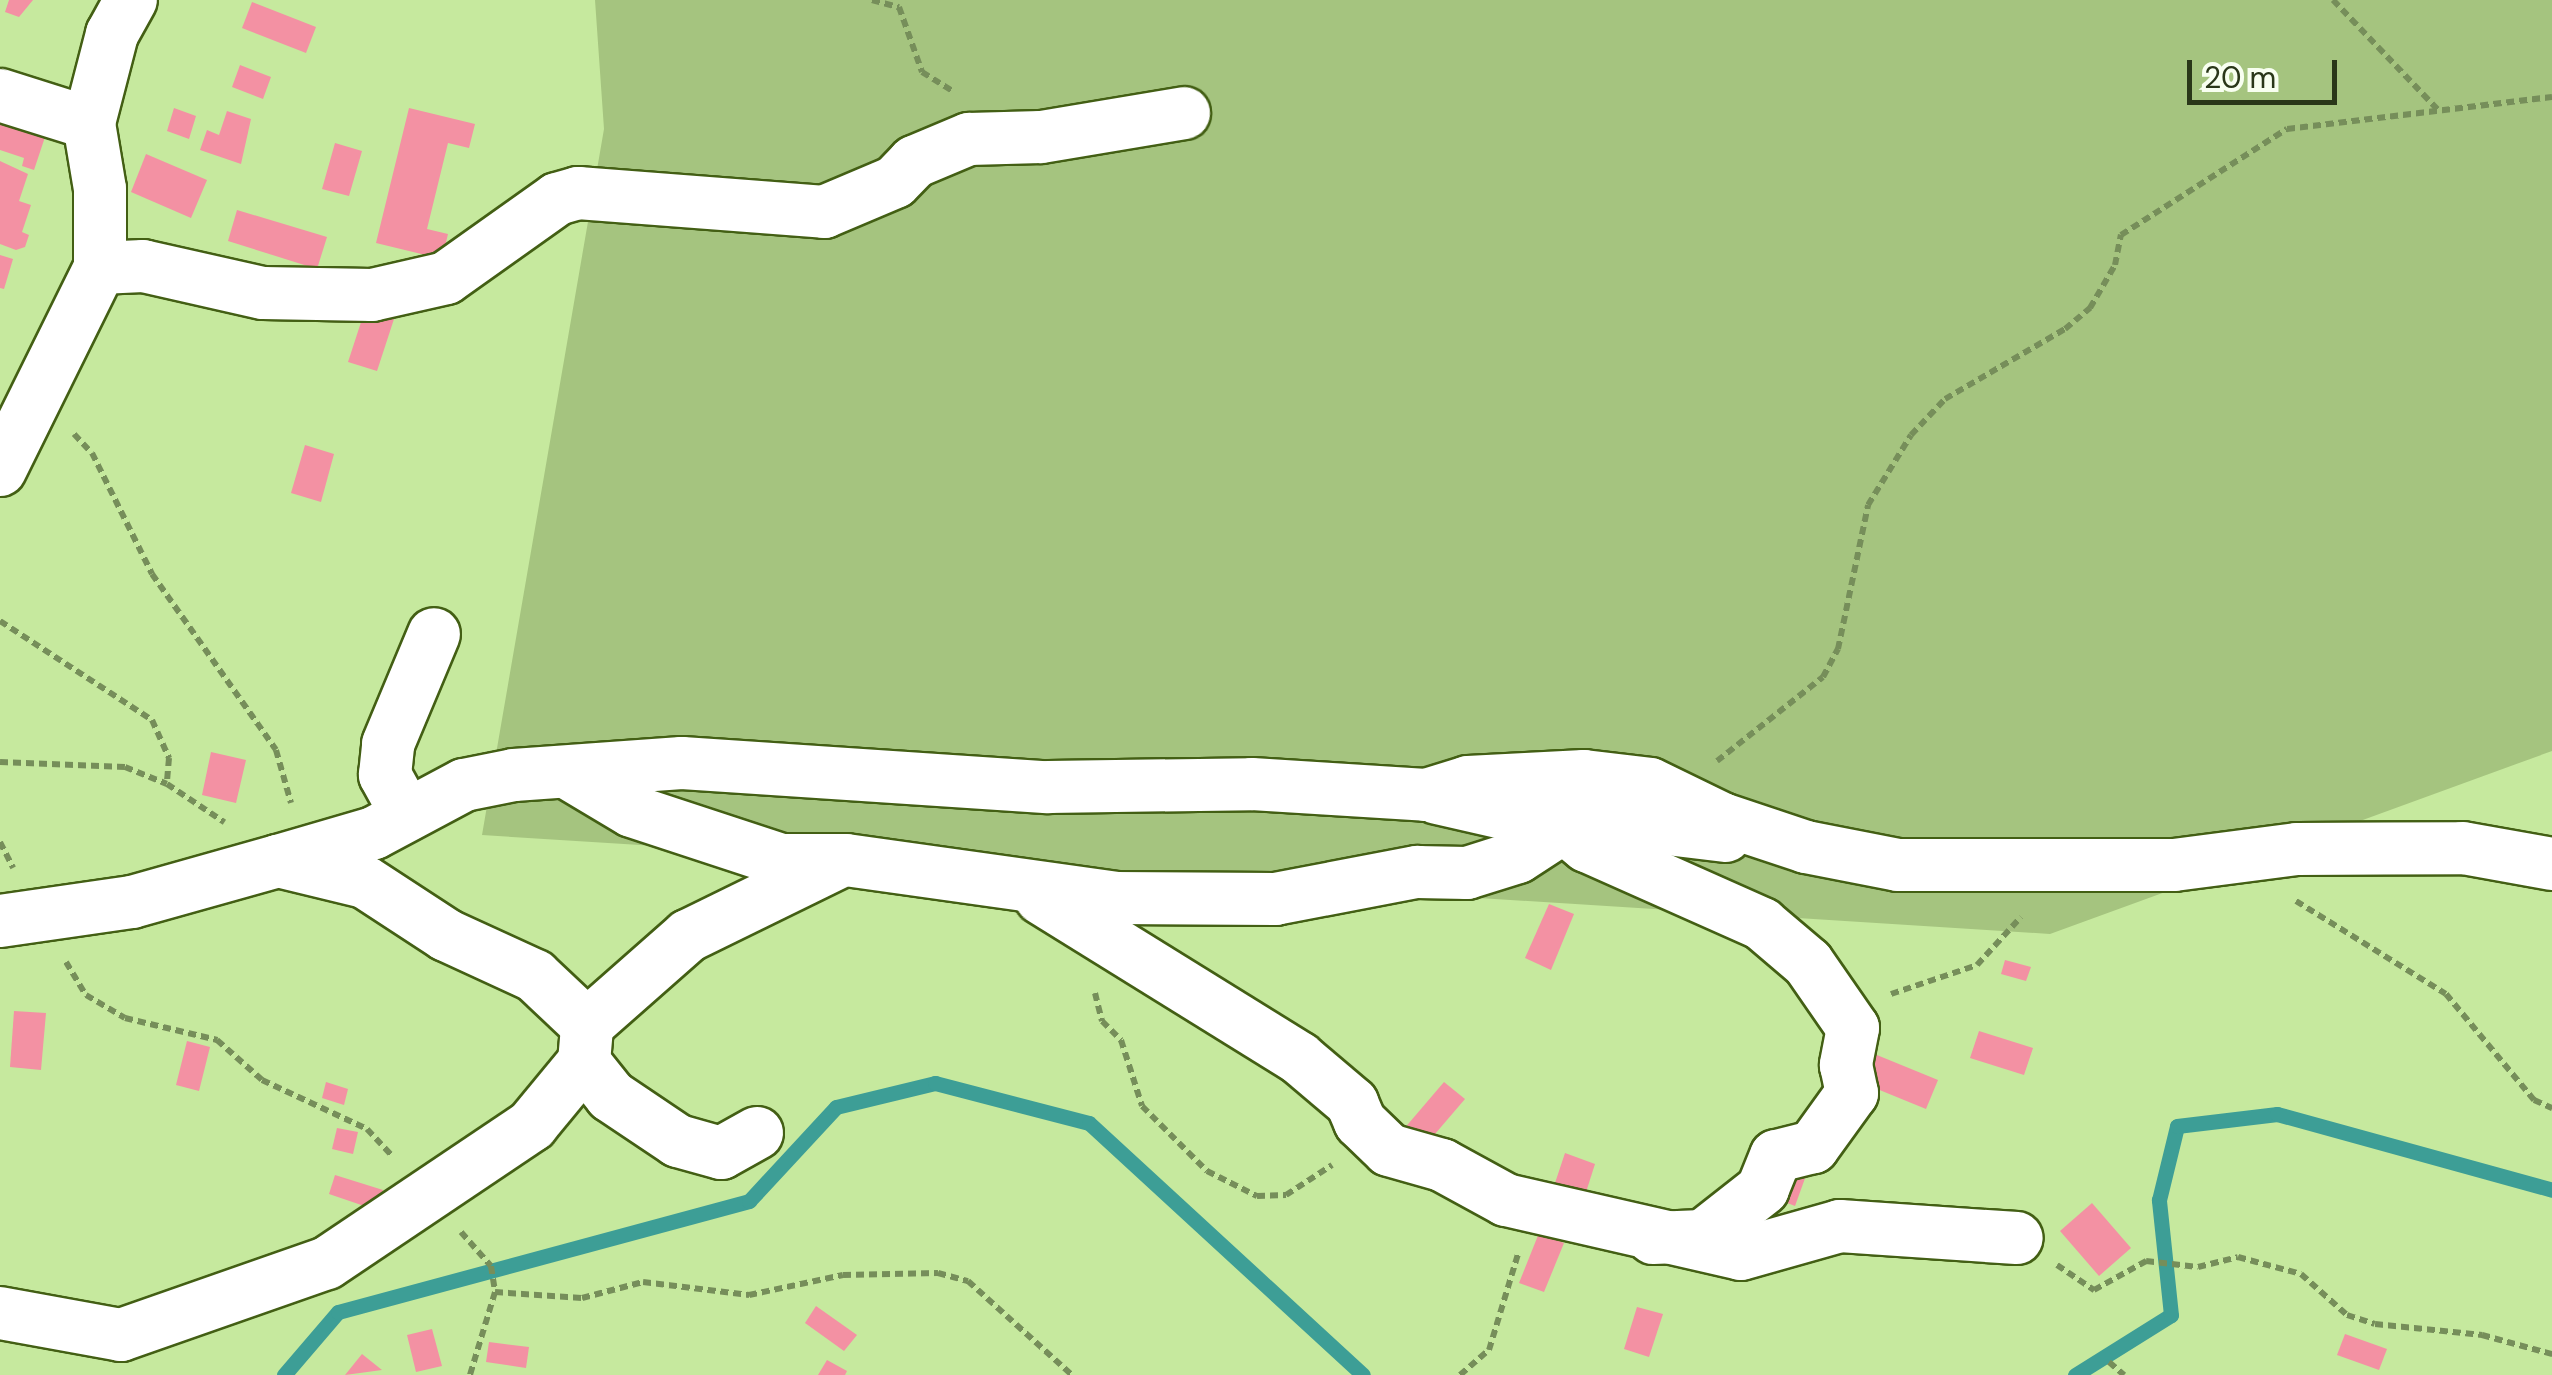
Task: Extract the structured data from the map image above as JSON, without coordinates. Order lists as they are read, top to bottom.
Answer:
{
  "scale_bar": "20 m"
}
